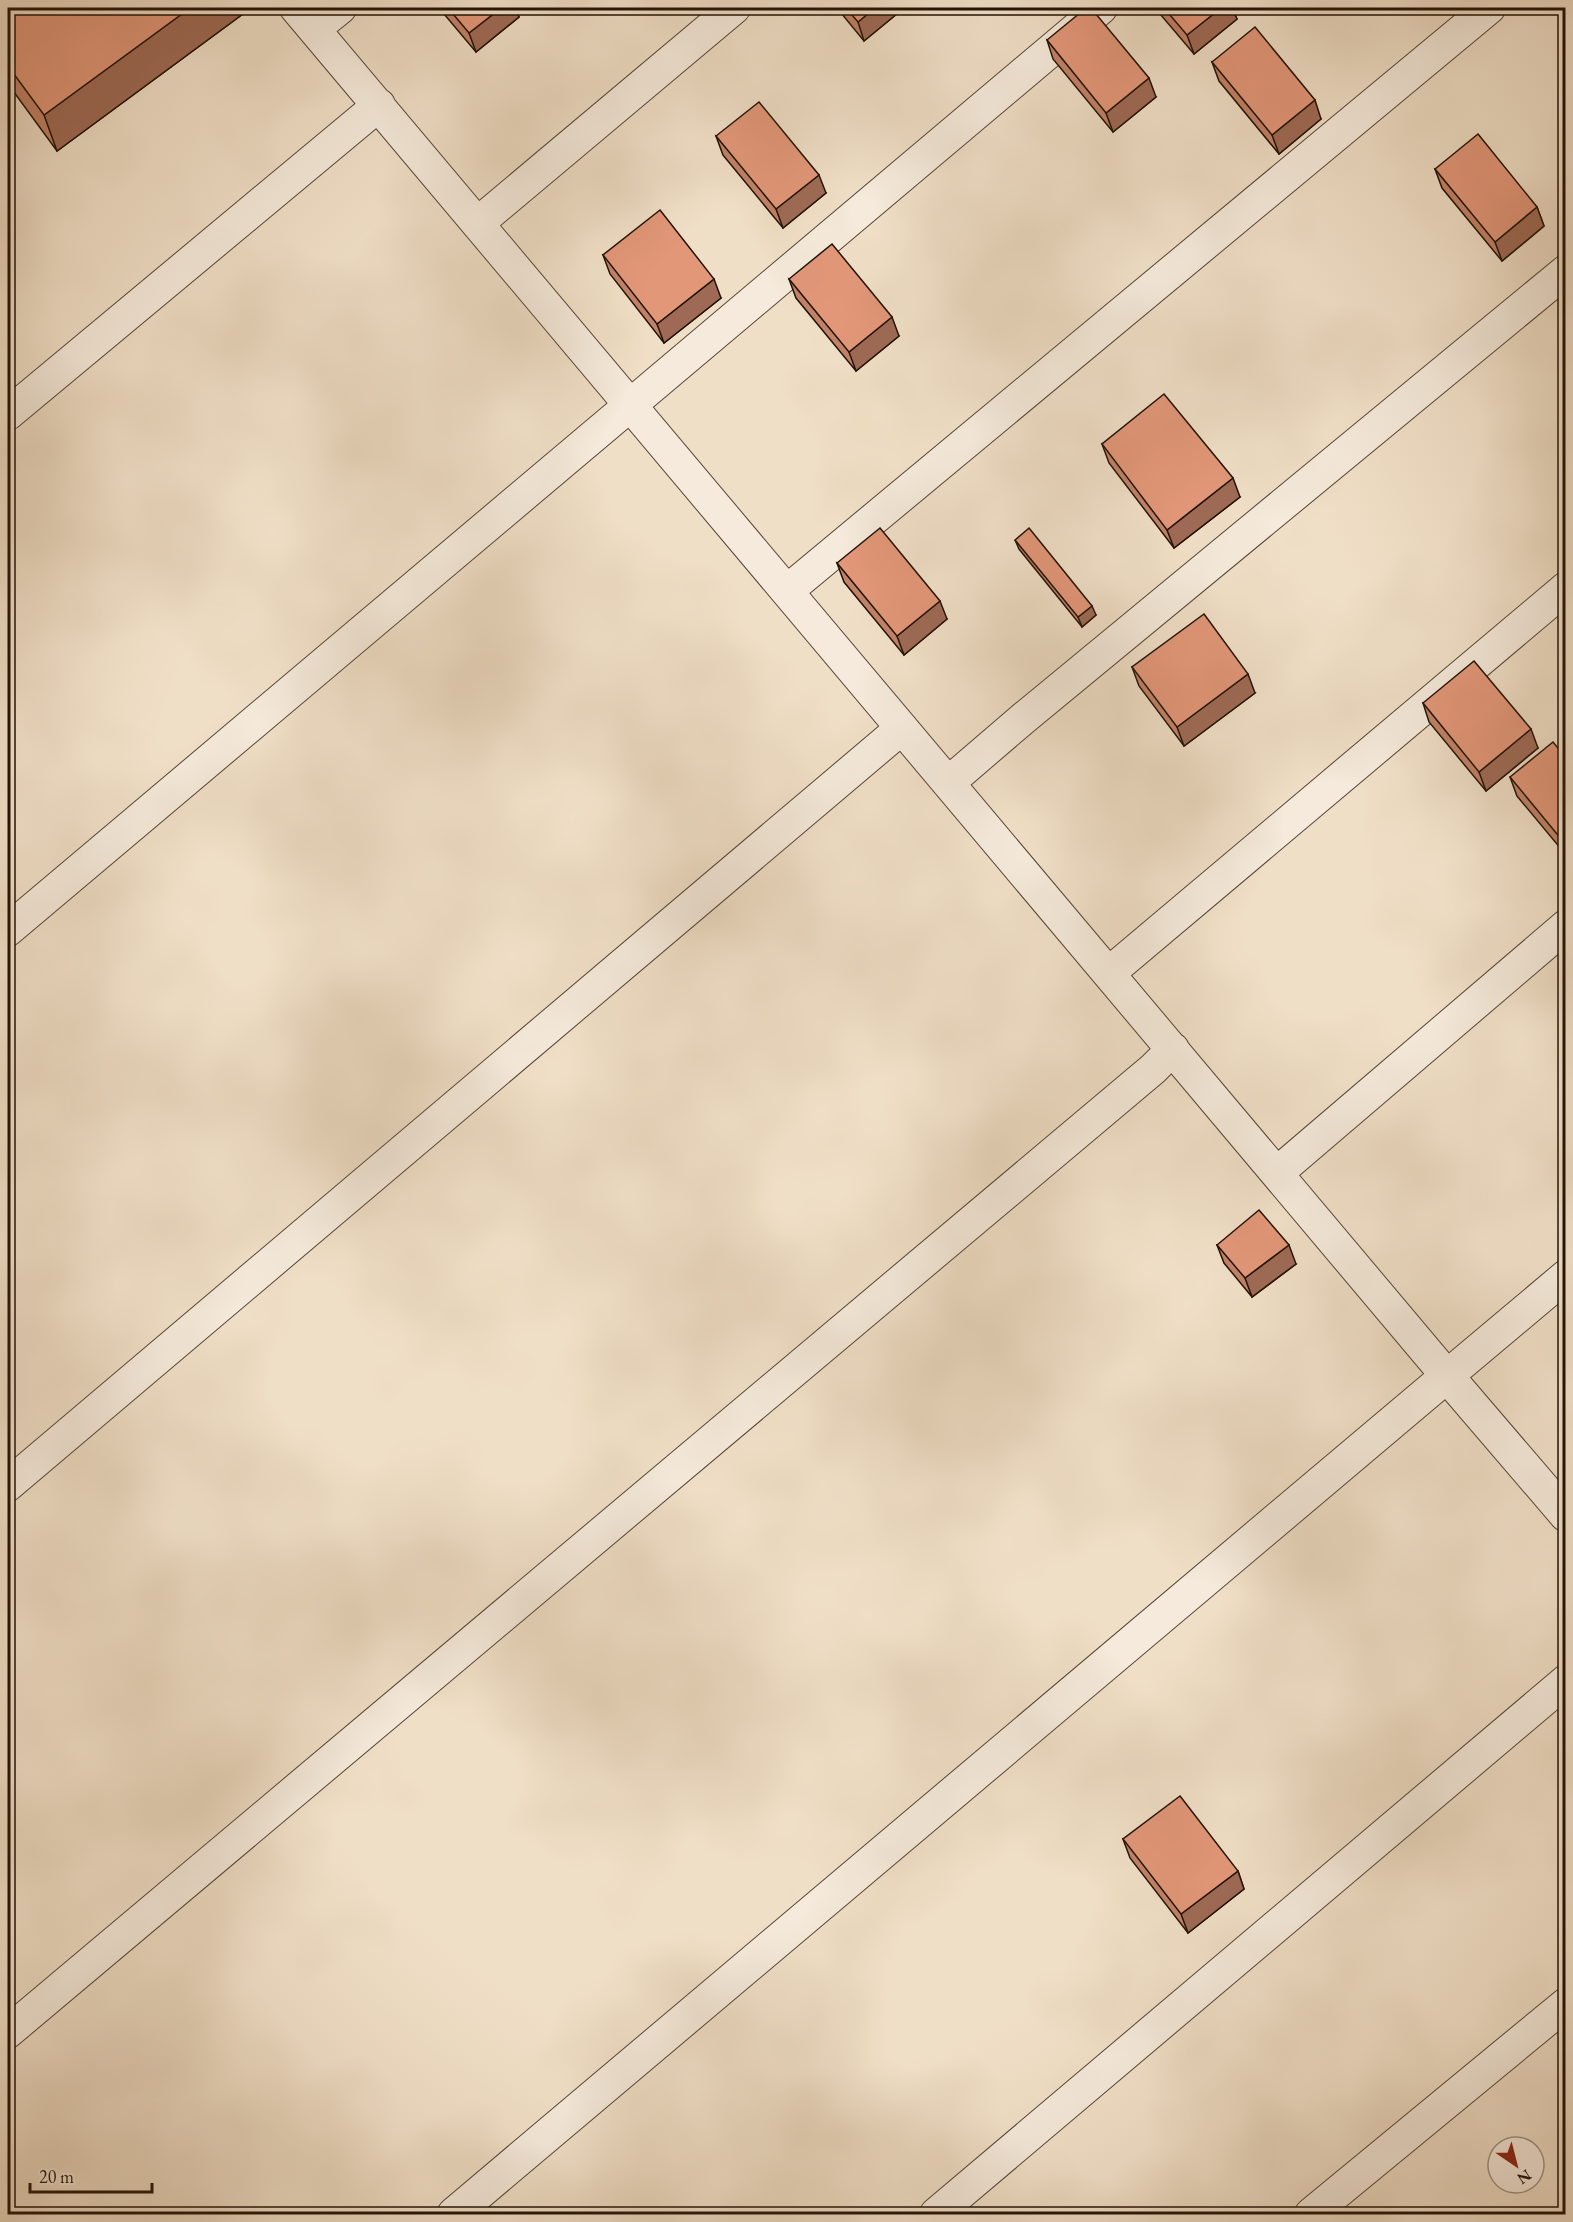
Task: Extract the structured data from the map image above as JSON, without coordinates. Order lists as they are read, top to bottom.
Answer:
{
  "scale_bar": "20 m",
  "north": "bottom right"
}
